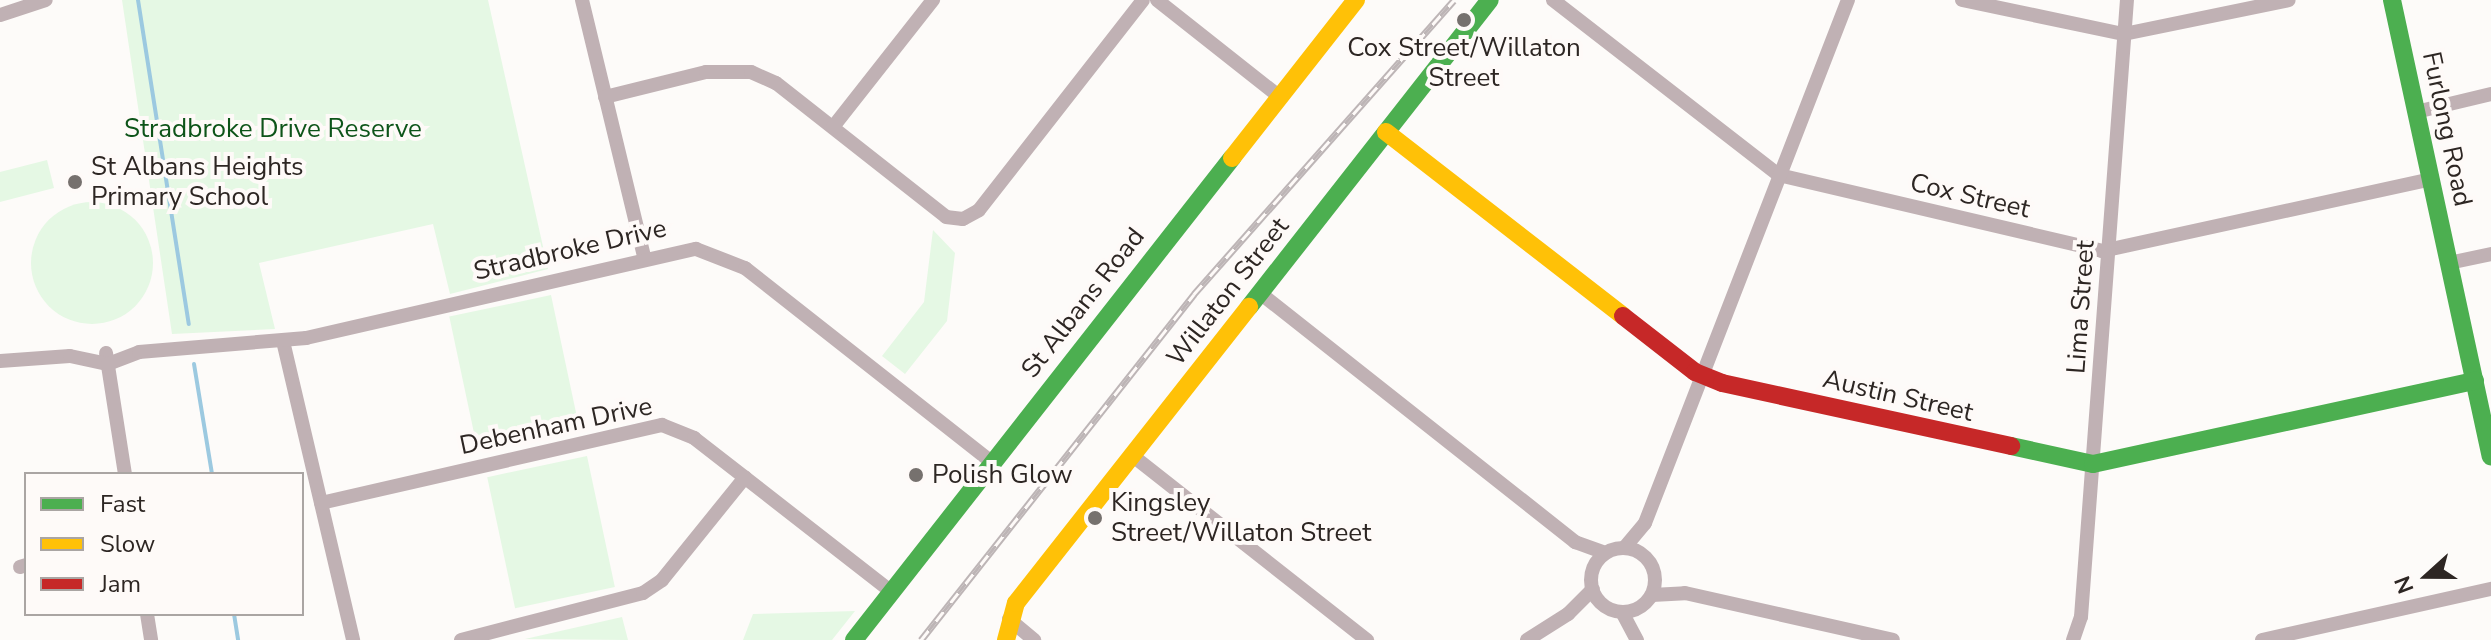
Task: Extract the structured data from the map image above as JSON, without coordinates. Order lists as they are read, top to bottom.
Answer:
{
  "streets": {
    "street": [
      "Furlong Road",
      "Cox Street",
      "Stradbroke Drive",
      "Willaton Street",
      "St Albans Road",
      "Lima Street",
      "Austin Street",
      "Debenham Drive"
    ]
  },
  "crossings": [
    ["Furlong Road", "Cox Street"],
    ["Furlong Road", "Austin Street"],
    ["Cox Street", "Lima Street"],
    ["Stradbroke Drive", "St Albans Road"],
    ["Willaton Street", "Austin Street"],
    ["St Albans Road", "Debenham Drive"],
    ["Lima Street", "Austin Street"]
  ],
  "parks": ["Stradbroke Drive Reserve"],
  "places": [
    "Cox Street/Willaton Street",
    "St Albans Heights Primary School",
    "Polish Glow",
    "Kingsley Street/Willaton Street"
  ],
  "legend": ["Fast", "Slow", "Jam"],
  "north": "left"
}
